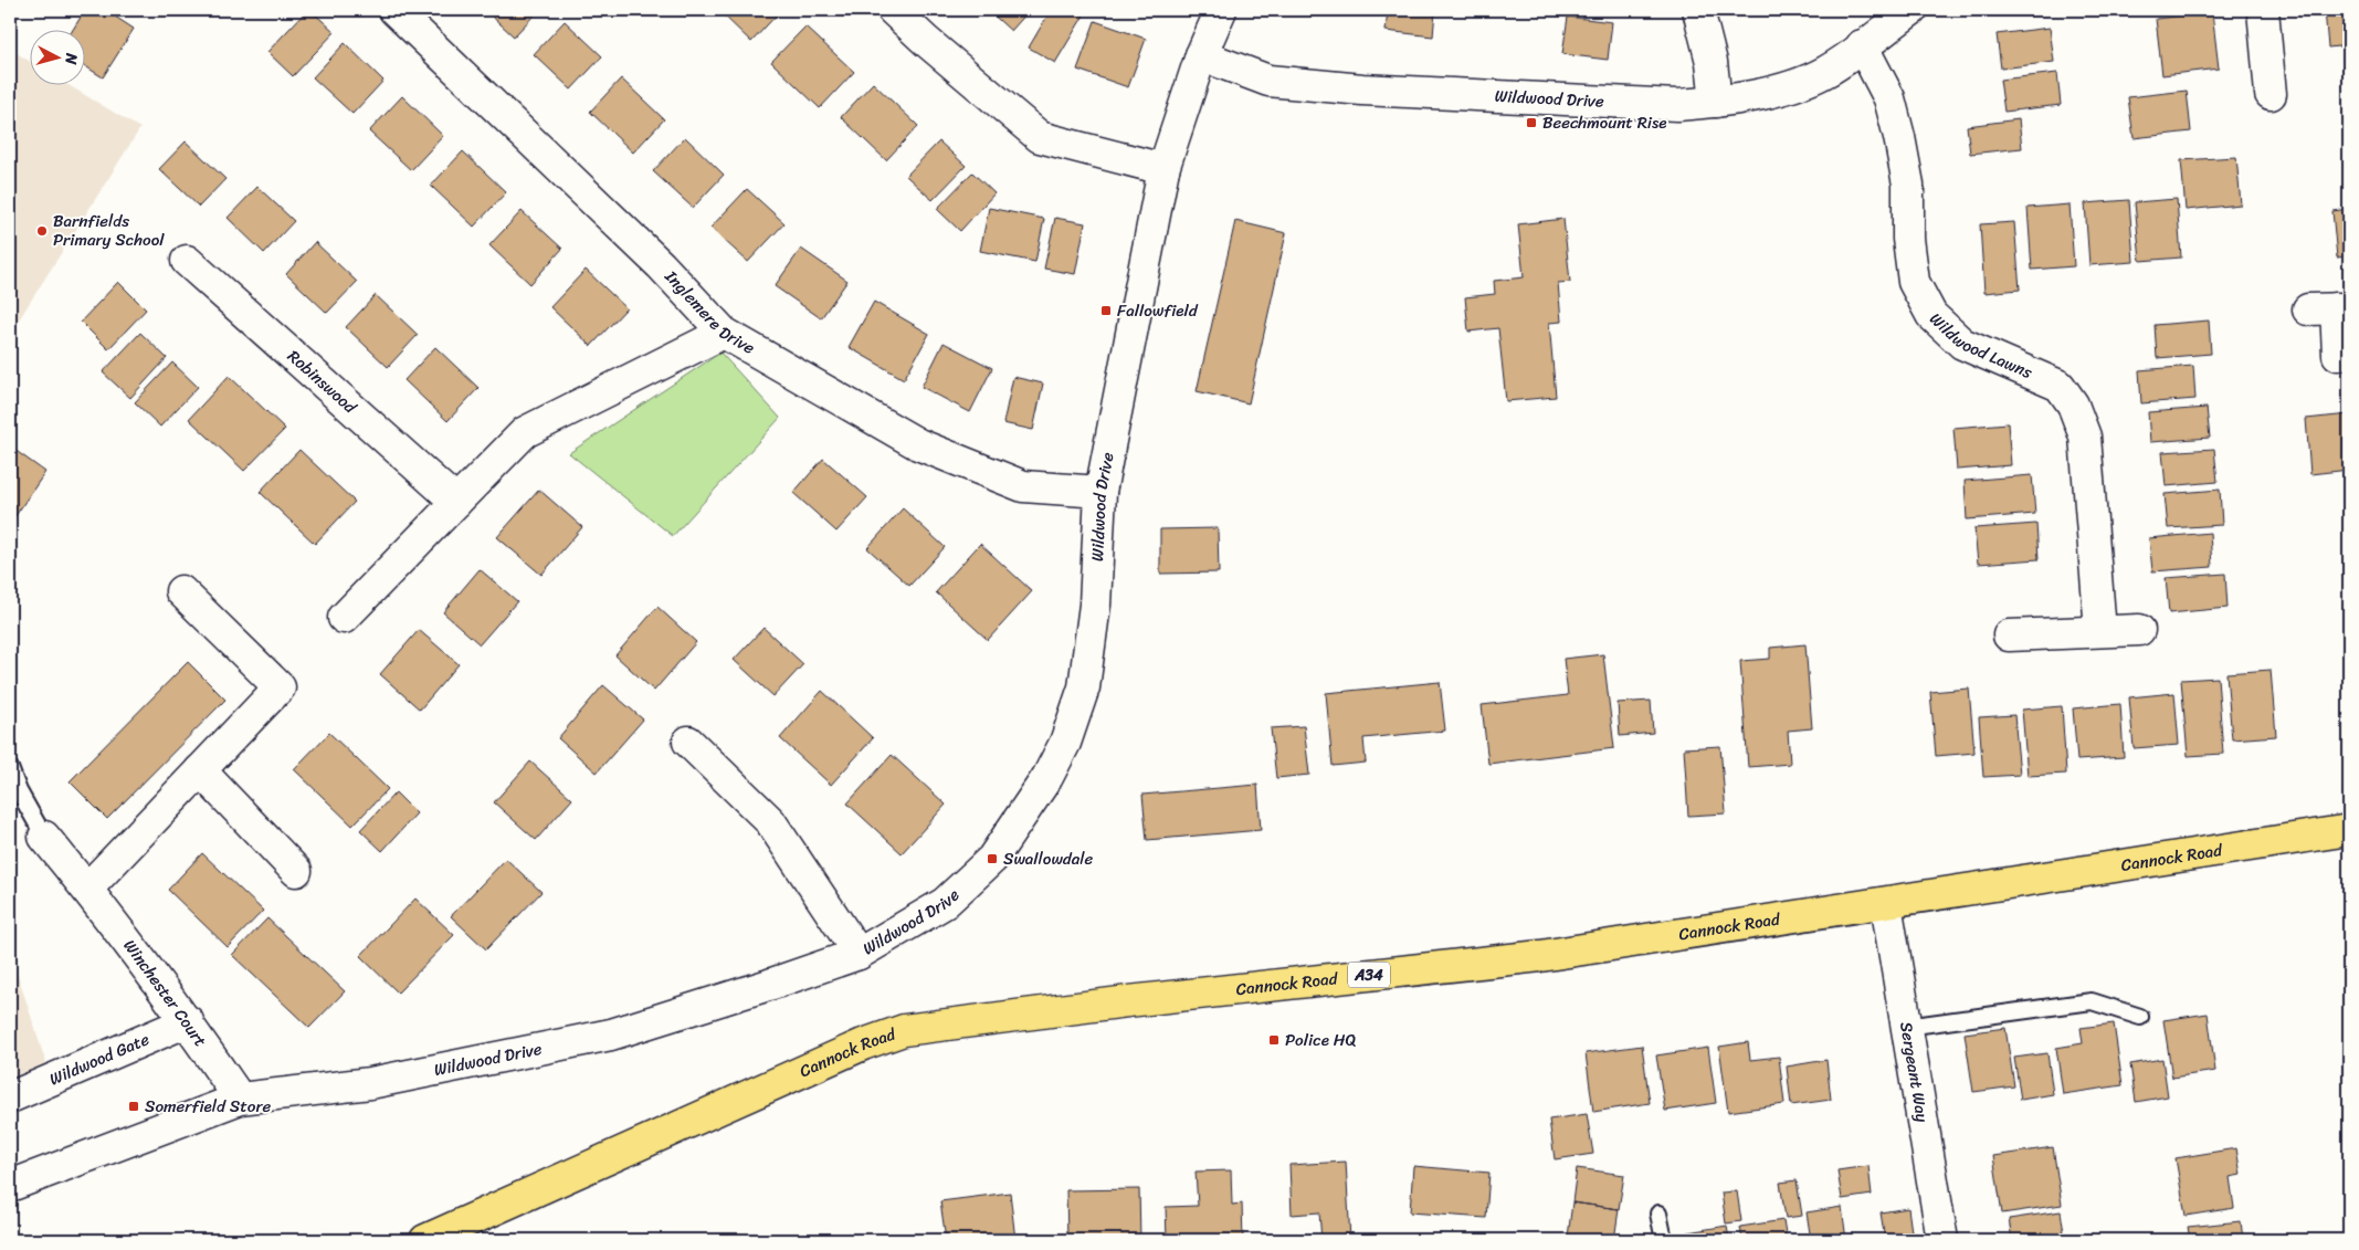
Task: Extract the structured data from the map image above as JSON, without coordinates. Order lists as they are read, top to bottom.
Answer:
{
  "streets": {
    "main road": ["Cannock Road", "A34"],
    "street": [
      "Wildwood Drive",
      "Inglemere Drive",
      "Wildwood Lawns",
      "Robinswood",
      "Winchester Court",
      "Wildwood Gate",
      "Sergeant Way"
    ]
  },
  "crossings": [
    ["Wildwood Drive", "Inglemere Drive"],
    ["Wildwood Drive", "Wildwood Lawns"],
    ["Wildwood Drive", "Winchester Court"],
    ["Cannock Road", "Sergeant Way"],
    ["Winchester Court", "Wildwood Gate"]
  ],
  "places": {
    "transit": [
      "Beechmount Rise",
      "Fallowfield",
      "Swallowdale",
      "Police HQ",
      "Somerfield Store"
    ],
    "other": ["Barnfields Primary School"]
  },
  "north": "right"
}
